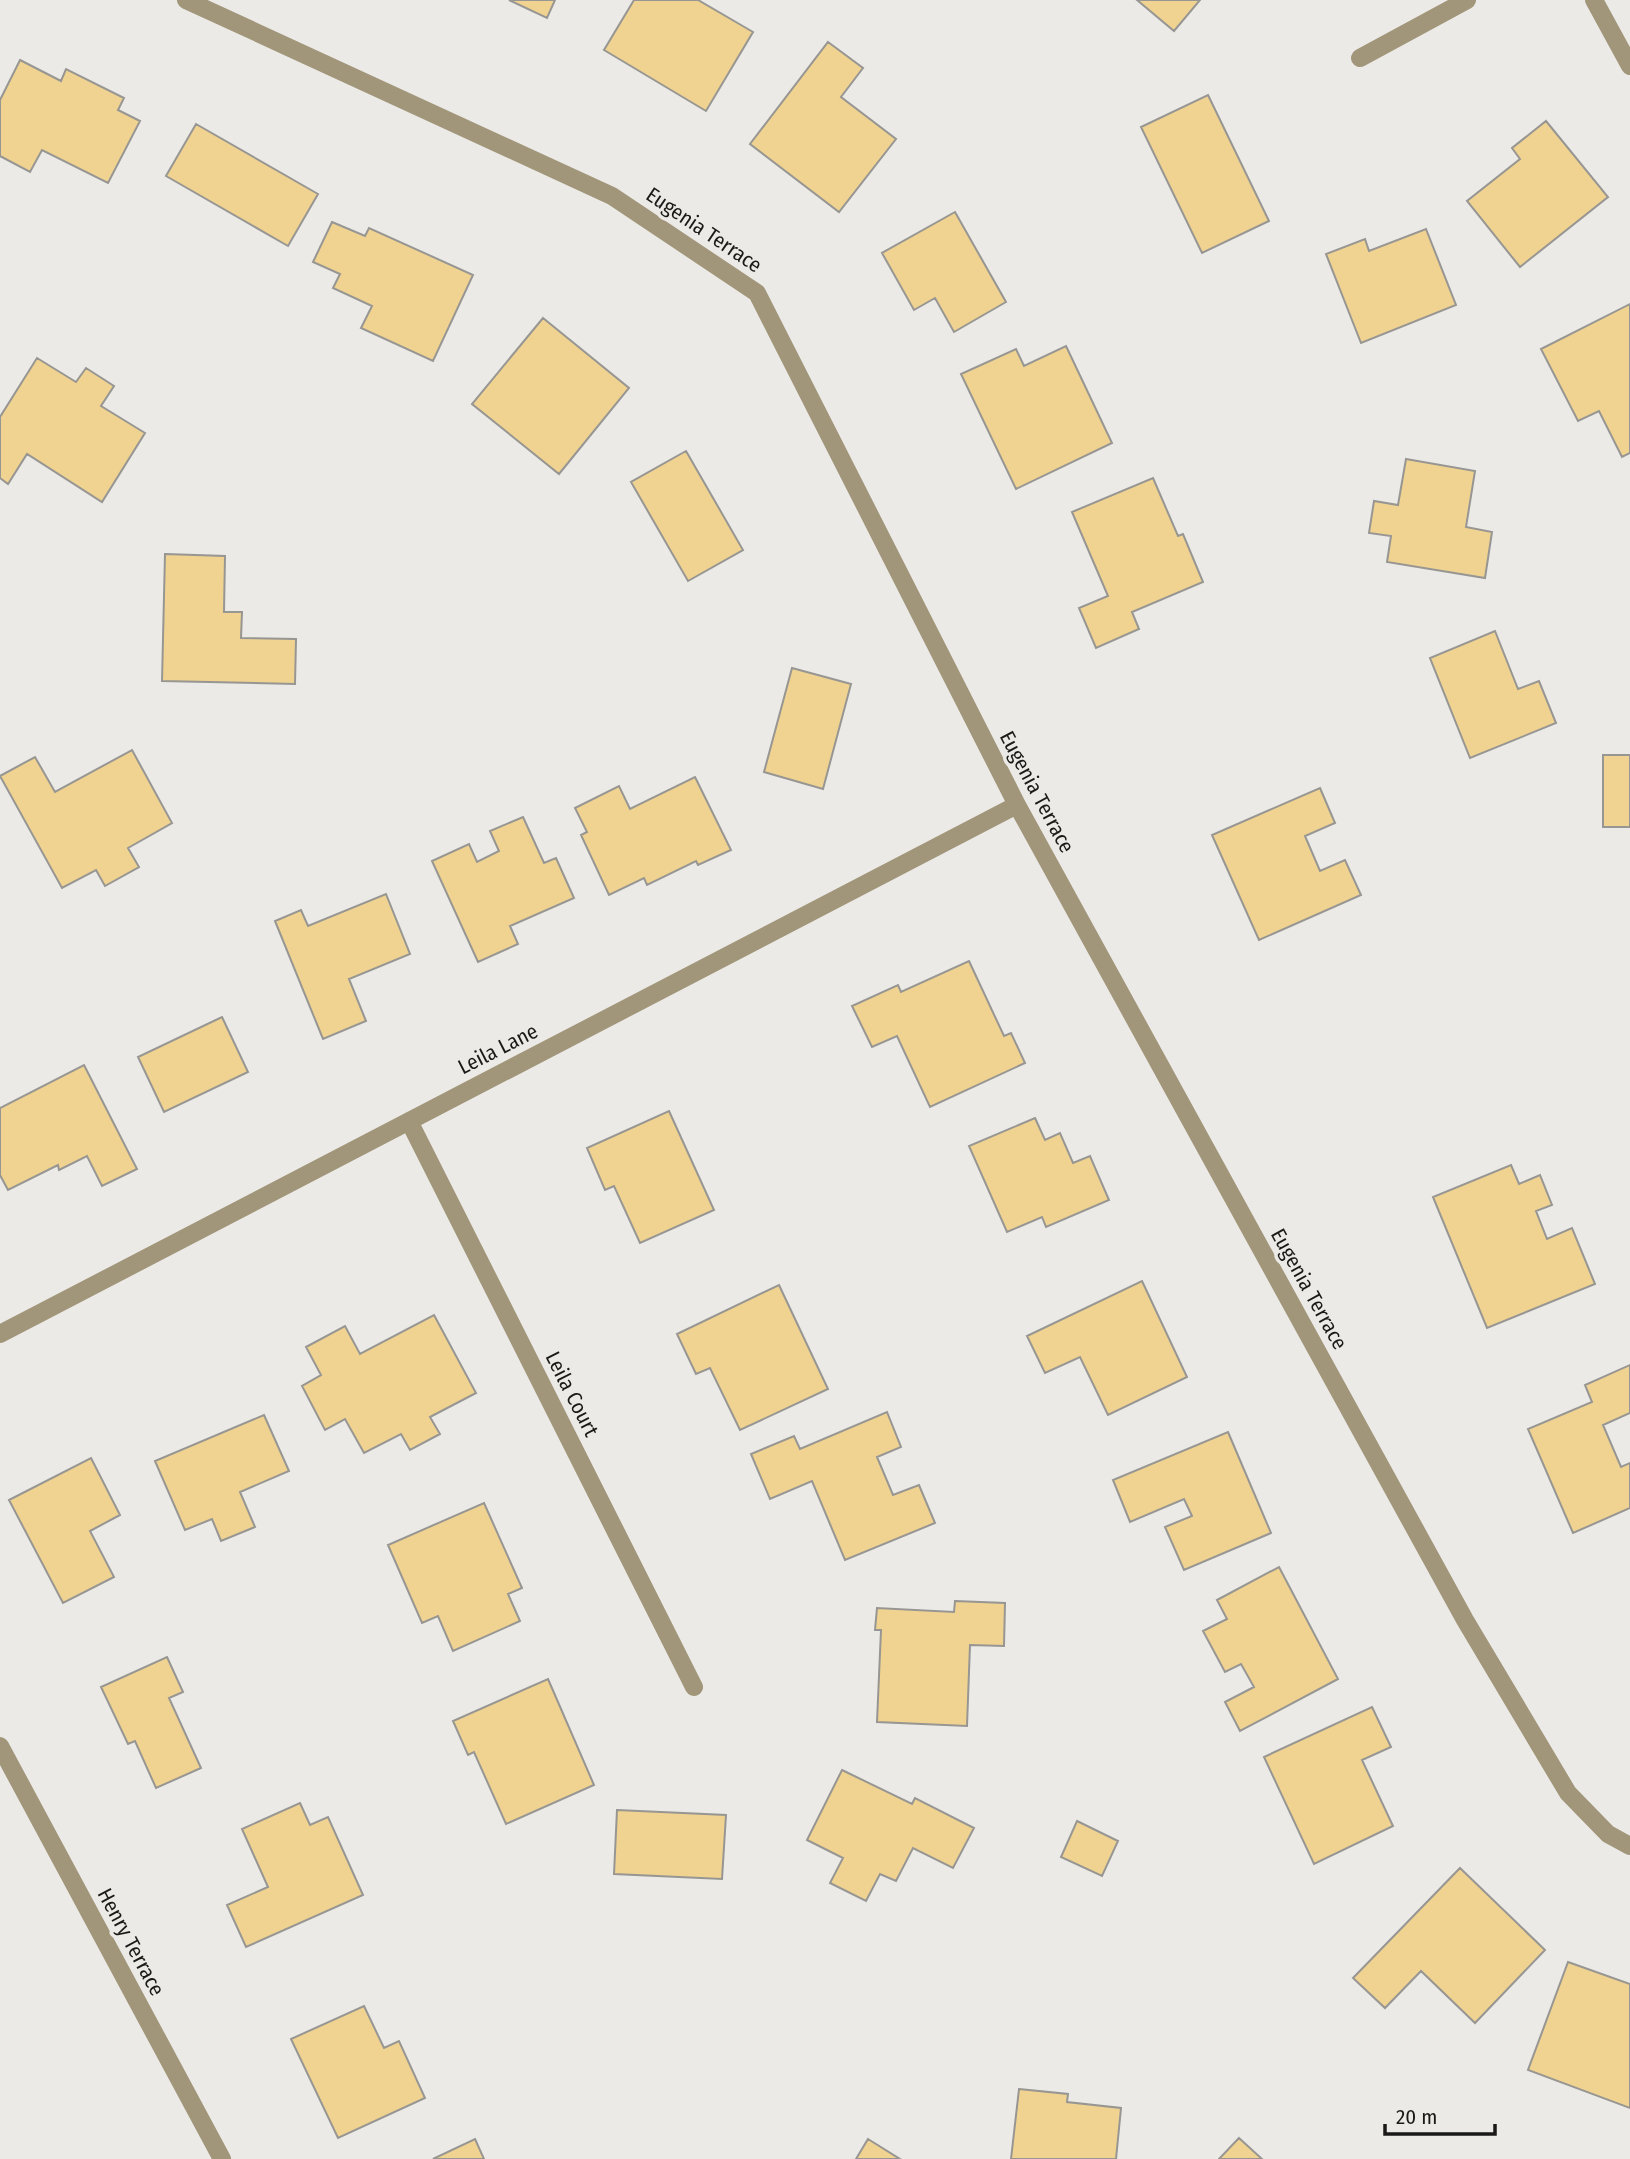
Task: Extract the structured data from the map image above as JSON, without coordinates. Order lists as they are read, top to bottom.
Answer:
{
  "streets": {
    "street": [
      "Eugenia Terrace",
      "Leila Lane",
      "Leila Court",
      "Henry Terrace"
    ]
  },
  "crossings": [
    ["Eugenia Terrace", "Leila Lane"],
    ["Leila Lane", "Leila Court"]
  ],
  "scale_bar": "20 m"
}
